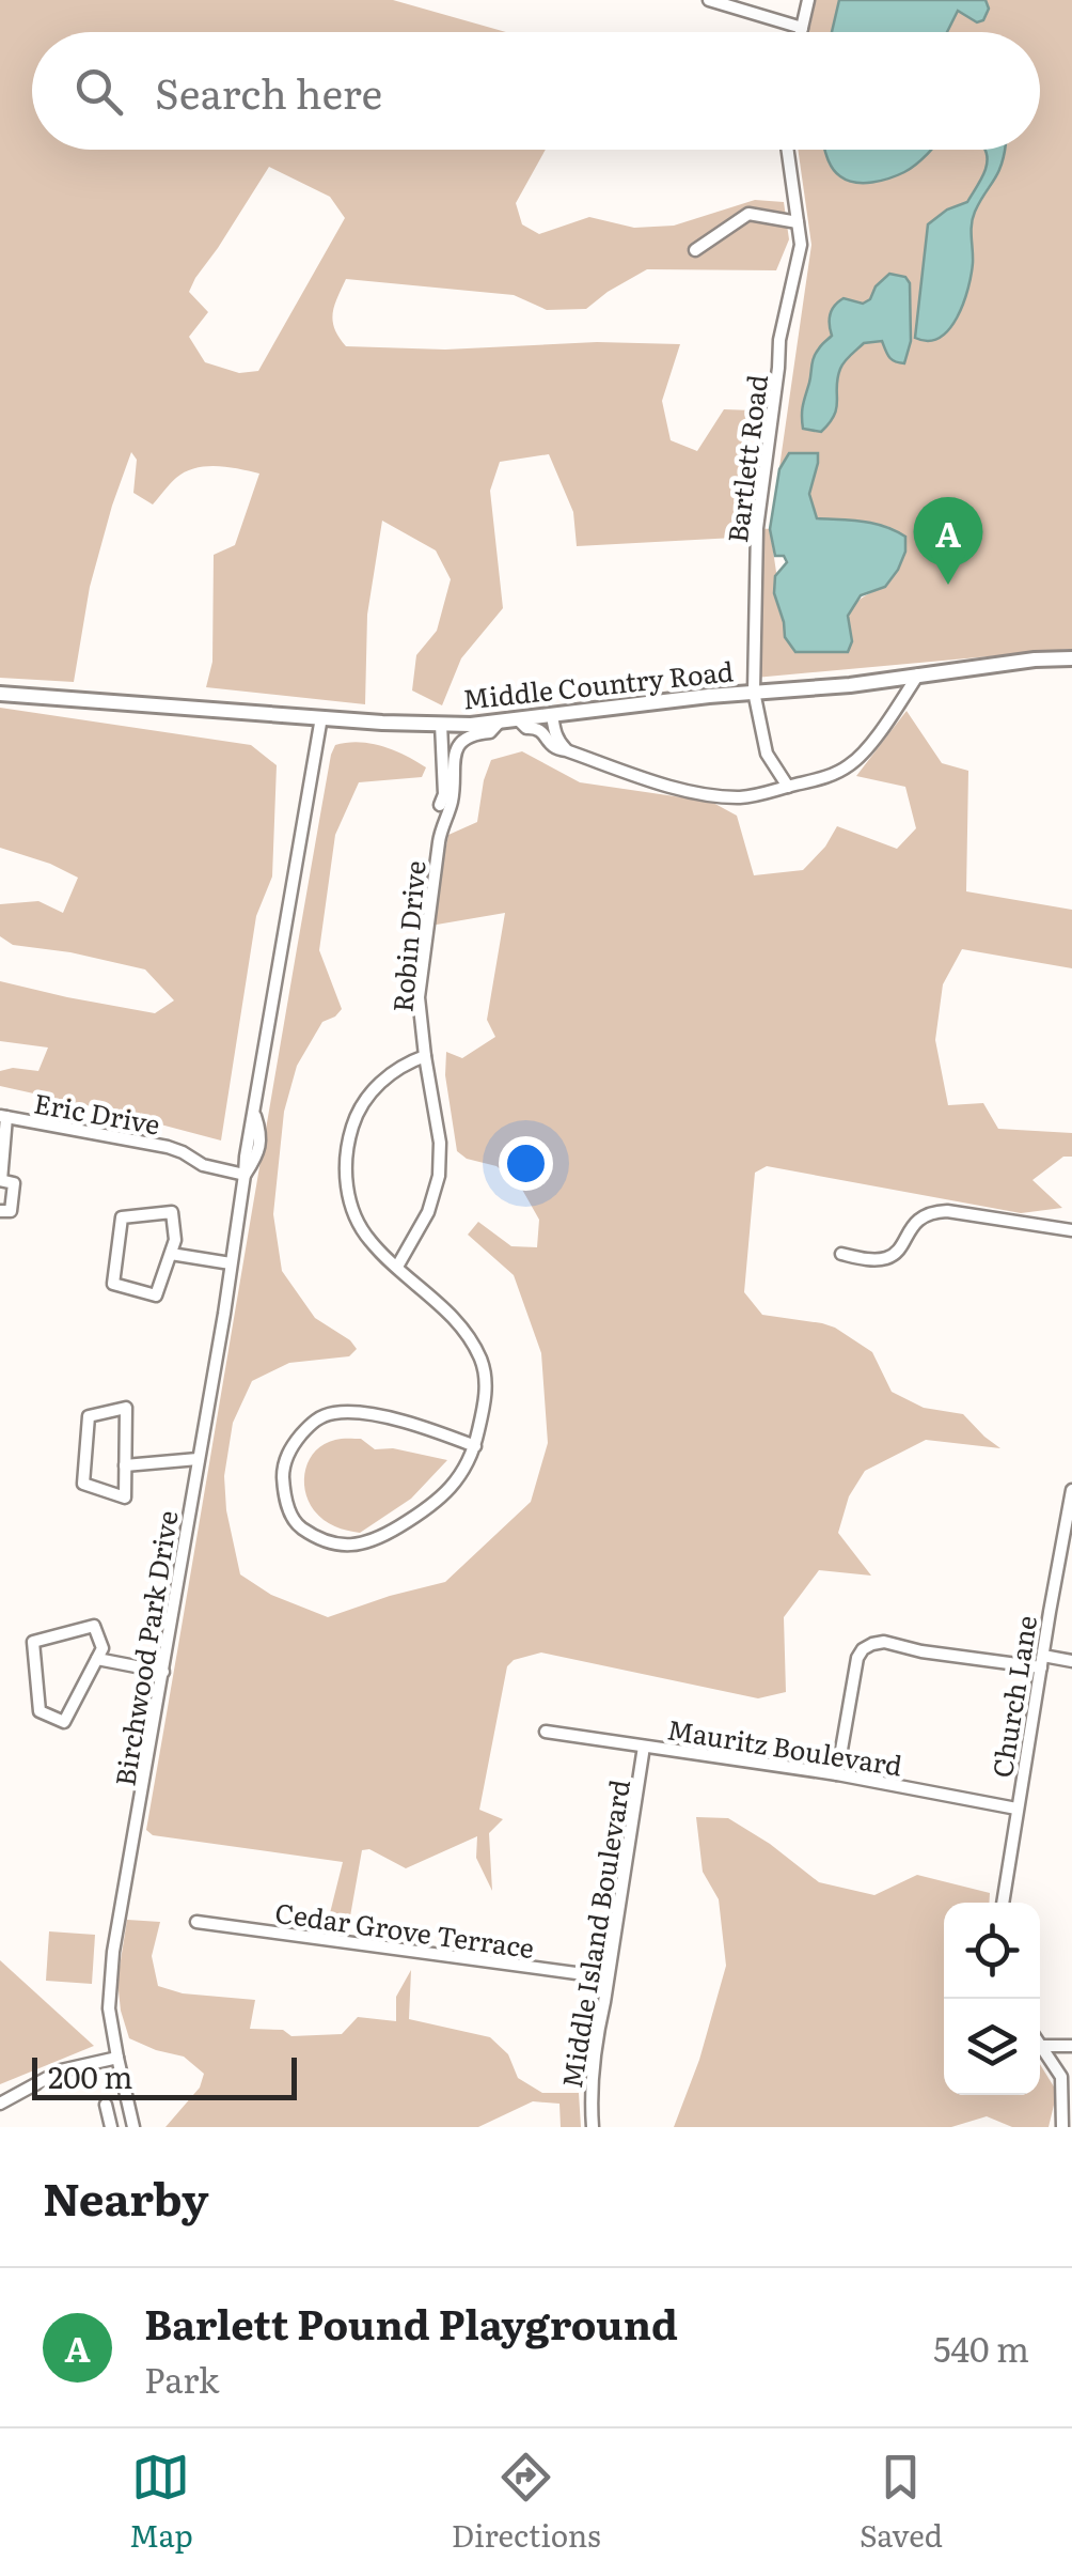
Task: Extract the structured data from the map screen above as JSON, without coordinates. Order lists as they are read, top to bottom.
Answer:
{
  "streets": {
    "main road": ["Middle Country Road"],
    "street": [
      "Bartlett Road",
      "Robin Drive",
      "Eric Drive",
      "Birchwood Park Drive",
      "Church Lane",
      "Mauritz Boulevard",
      "Cedar Grove Terrace",
      "Middle Island Boulevard"
    ]
  },
  "crossings": [
    ["Bartlett Road", "Middle Country Road"],
    ["Middle Country Road", "Robin Drive"],
    ["Middle Country Road", "Birchwood Park Drive"],
    ["Eric Drive", "Birchwood Park Drive"],
    ["Church Lane", "Mauritz Boulevard"],
    ["Mauritz Boulevard", "Middle Island Boulevard"],
    ["Cedar Grove Terrace", "Middle Island Boulevard"]
  ],
  "scale_bar": "200 m",
  "page": {
    "search": "Search here",
    "pins": "A",
    "scale": "200 m",
    "heading": "Nearby",
    "list": [
      {
        "mark": "A",
        "name": "Barlett Pound Playground",
        "note": "Park",
        "value": "540 m"
      }
    ],
    "nav": ["Map", "Directions", "Saved"]
  }
}
